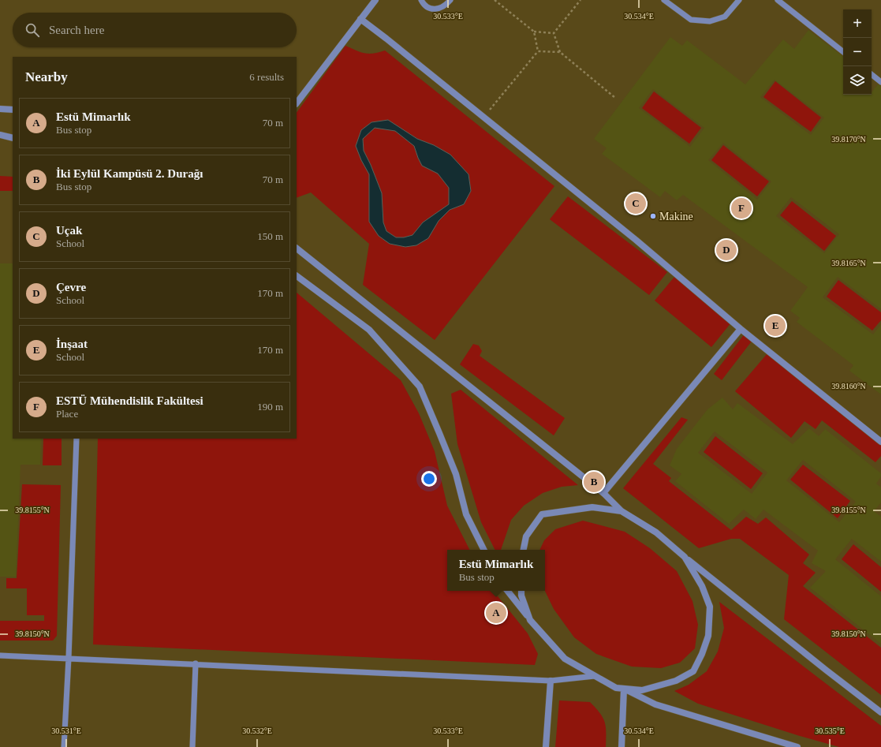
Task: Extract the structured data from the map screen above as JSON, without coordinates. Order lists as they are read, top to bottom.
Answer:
{
  "places": ["Makine"],
  "page": {
    "map_buttons": ["+", "−"],
    "search": "Search here",
    "heading": ["Nearby", "6 results"],
    "list": [
      {
        "mark": "A",
        "name": "Estü Mimarlık",
        "note": "Bus stop",
        "value": "70 m"
      },
      {
        "mark": "B",
        "name": "İki Eylül Kampüsü 2. Durağı",
        "note": "Bus stop",
        "value": "70 m"
      },
      {
        "mark": "C",
        "name": "Uçak",
        "note": "School",
        "value": "150 m"
      },
      {
        "mark": "D",
        "name": "Çevre",
        "note": "School",
        "value": "170 m"
      },
      {
        "mark": "E",
        "name": "İnşaat",
        "note": "School",
        "value": "170 m"
      },
      {
        "mark": "F",
        "name": "ESTÜ Mühendislik Fakültesi",
        "note": "Place",
        "value": "190 m"
      }
    ],
    "pins": [
      "C",
      "F",
      "D",
      "E",
      "B",
      "A"
    ],
    "popup": ["Estü Mimarlık", "Bus stop"]
  },
  "coordinates": [
    "30.533°E",
    "30.534°E",
    "39.8170°N",
    "39.8165°N",
    "39.8160°N",
    "39.8155°N",
    "39.8150°N",
    "30.531°E",
    "30.532°E",
    "30.535°E"
  ]
}
